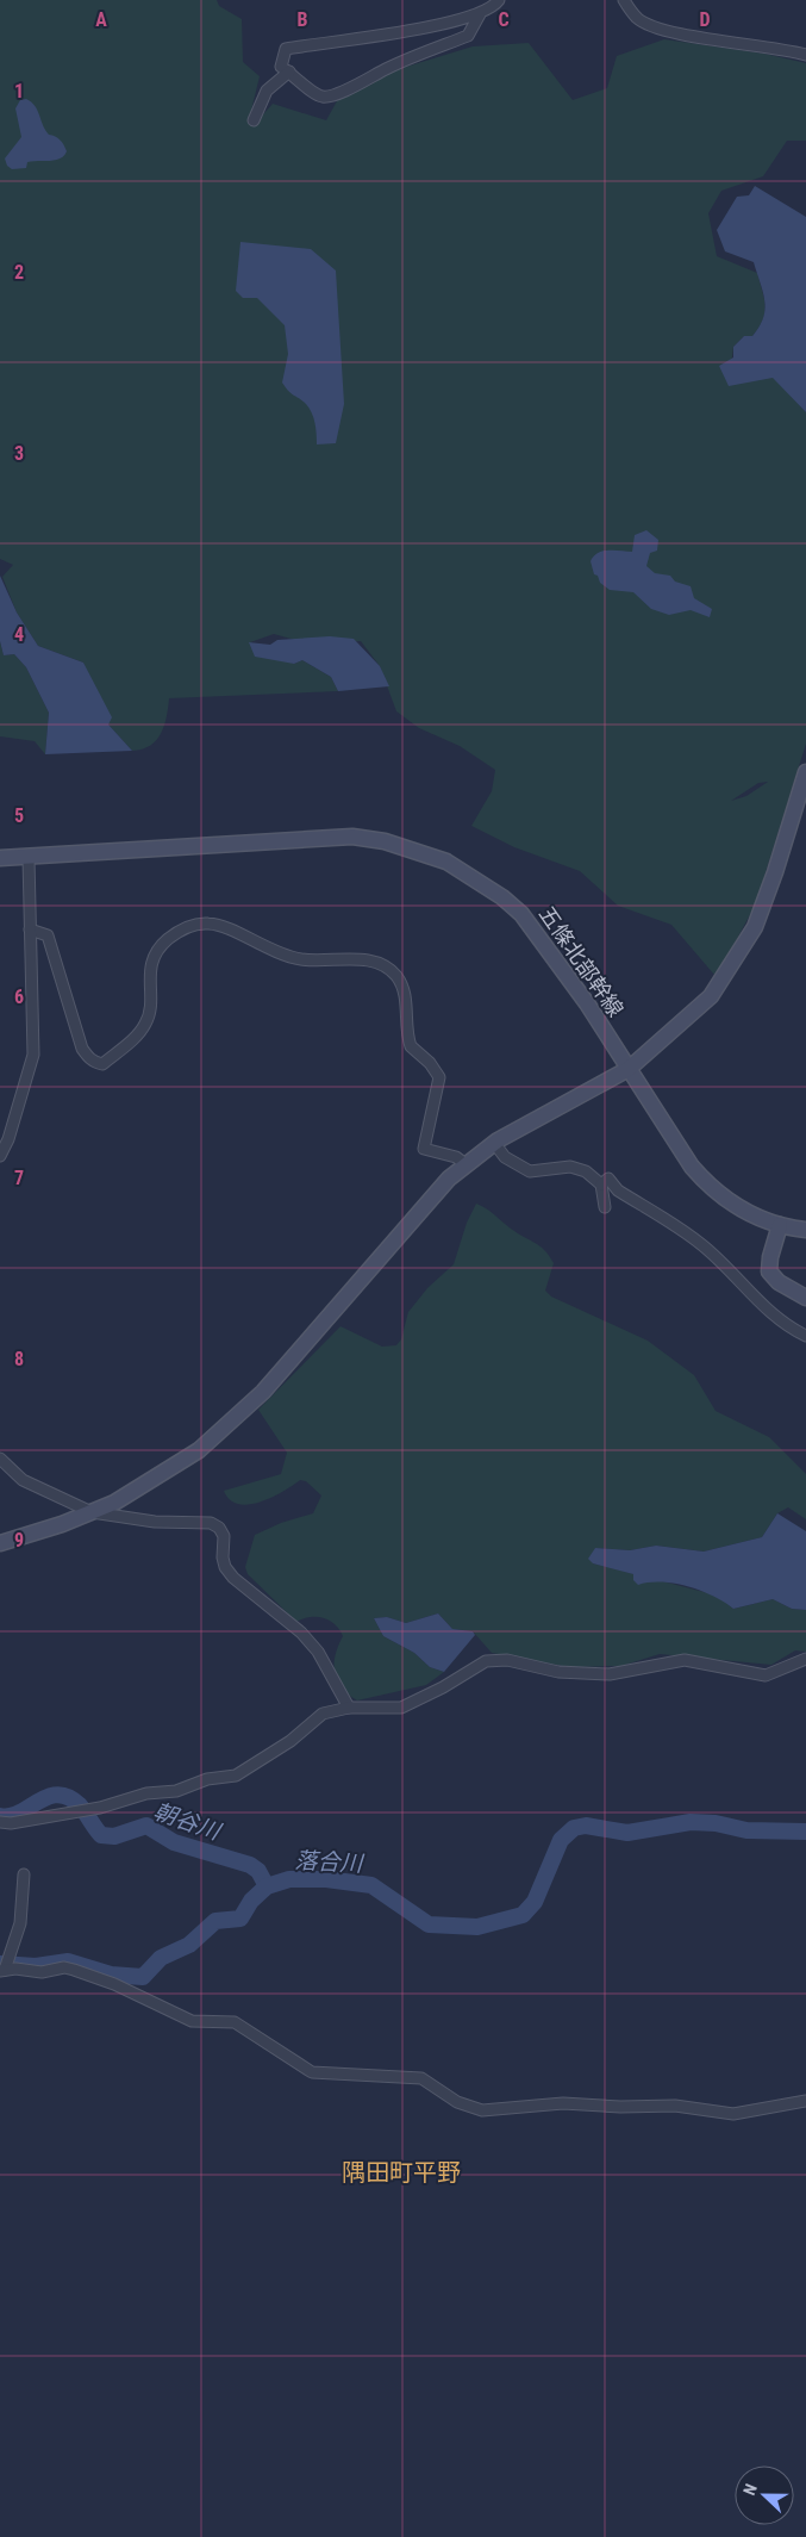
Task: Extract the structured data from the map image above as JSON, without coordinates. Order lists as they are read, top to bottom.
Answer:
{
  "streets": {
    "street": ["五條北部幹線"]
  },
  "districts": ["隅田町平野"],
  "water": ["朝谷川", "落合川"],
  "north": "left",
  "grid": {
    "columns": [
      "A",
      "B",
      "C",
      "D"
    ],
    "rows": [
      "1",
      "2",
      "3",
      "4",
      "5",
      "6",
      "7",
      "8",
      "9"
    ]
  }
}
